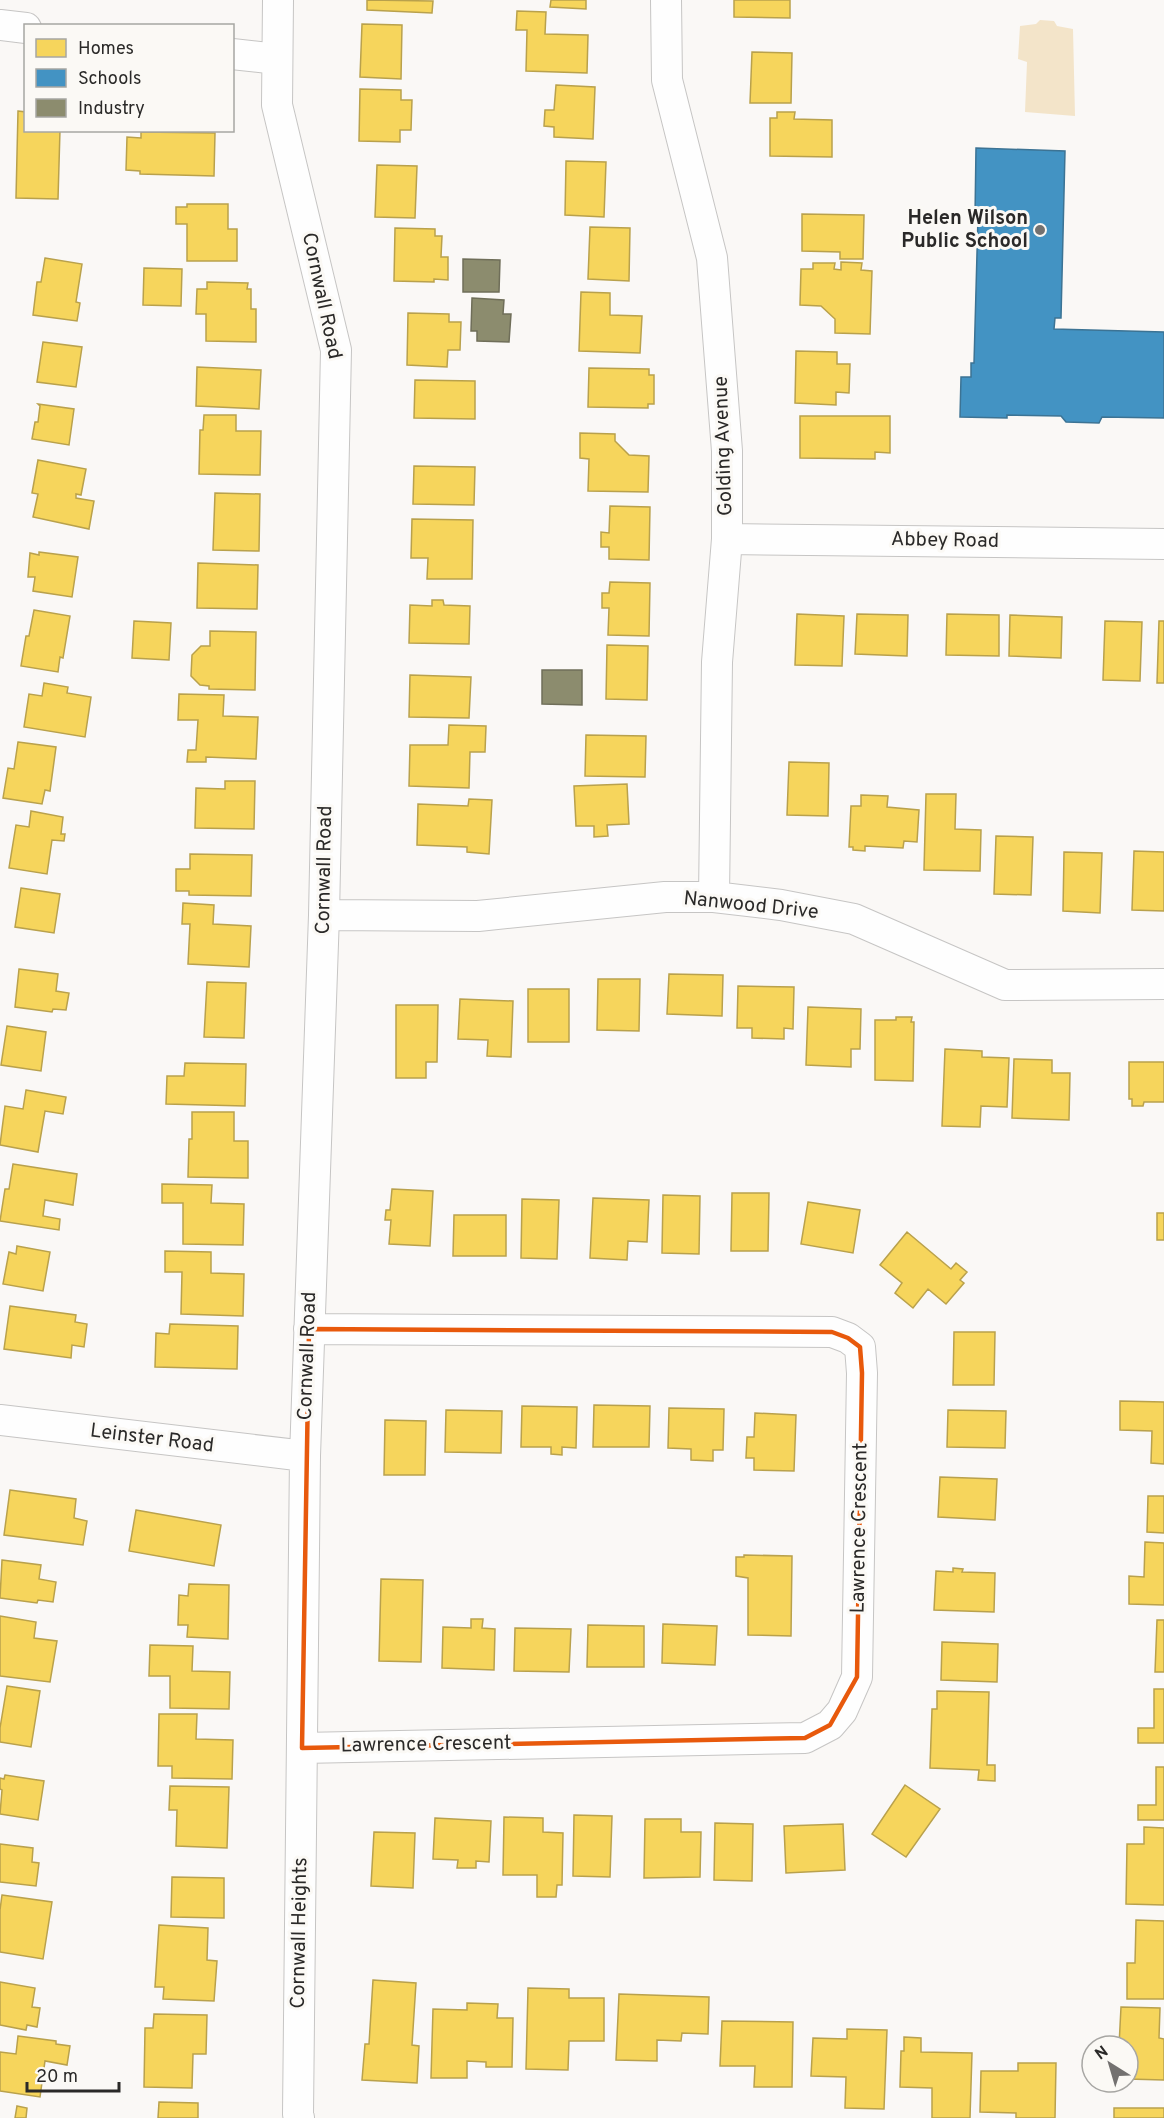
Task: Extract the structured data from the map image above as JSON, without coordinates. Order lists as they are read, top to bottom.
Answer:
{
  "streets": {
    "street": [
      "Cornwall Road",
      "Golding Avenue",
      "Abbey Road",
      "Nanwood Drive",
      "Leinster Road",
      "Lawrence Crescent",
      "Cornwall Heights"
    ]
  },
  "crossings": [
    ["Cornwall Road", "Nanwood Drive"],
    ["Cornwall Road", "Leinster Road"],
    ["Cornwall Road", "Lawrence Crescent"],
    ["Cornwall Road", "Cornwall Heights"],
    ["Golding Avenue", "Abbey Road"],
    ["Golding Avenue", "Nanwood Drive"],
    ["Lawrence Crescent", "Cornwall Heights"]
  ],
  "places": ["Helen Wilson Public School"],
  "legend": ["Homes", "Schools", "Industry"],
  "scale_bar": "20 m",
  "north": "top left"
}
